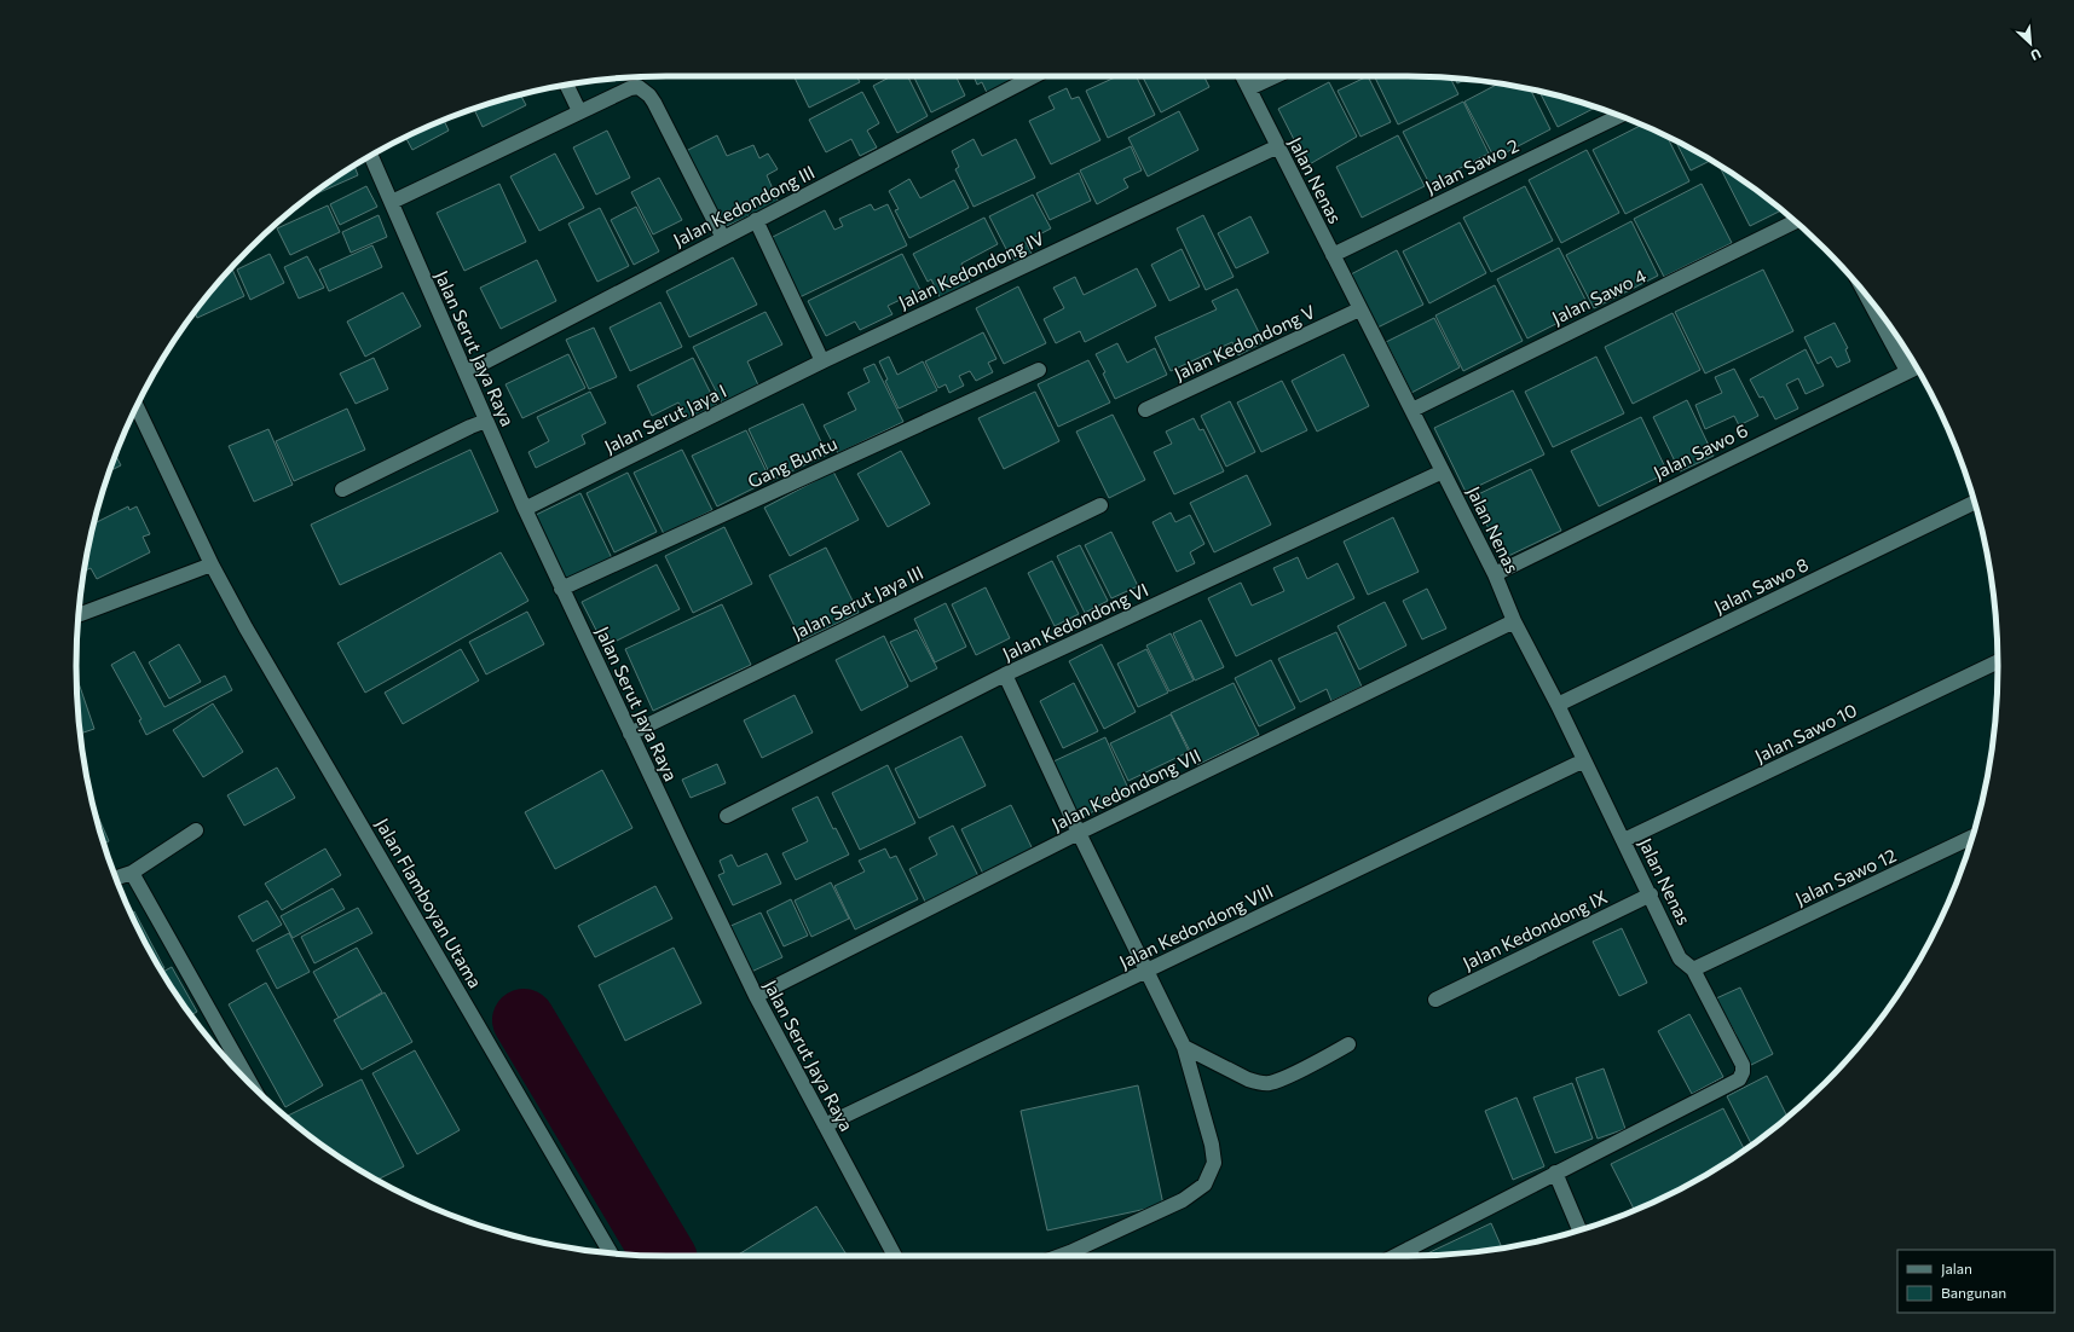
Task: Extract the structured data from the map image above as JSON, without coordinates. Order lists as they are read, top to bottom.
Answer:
{
  "streets": {
    "street": [
      "Jalan Sawo 2",
      "Jalan Nenas",
      "Jalan Kedondong III",
      "Jalan Kedondong IV",
      "Jalan Sawo 4",
      "Jalan Kedondong V",
      "Jalan Serut Jaya Raya",
      "Jalan Serut Jaya I",
      "Jalan Sawo 6",
      "Gang Buntu",
      "Jalan Sawo 8",
      "Jalan Serut Jaya III",
      "Jalan Kedondong VI",
      "Jalan Sawo 10",
      "Jalan Kedondong VII",
      "Jalan Sawo 12",
      "Jalan Flamboyan Utama",
      "Jalan Kedondong VIII",
      "Jalan Kedondong IX"
    ]
  },
  "crossings": [
    ["Jalan Sawo 2", "Jalan Nenas"],
    ["Jalan Nenas", "Jalan Kedondong IV"],
    ["Jalan Nenas", "Jalan Sawo 4"],
    ["Jalan Nenas", "Jalan Kedondong V"],
    ["Jalan Nenas", "Jalan Sawo 6"],
    ["Jalan Nenas", "Jalan Sawo 8"],
    ["Jalan Nenas", "Jalan Kedondong VI"],
    ["Jalan Nenas", "Jalan Sawo 10"],
    ["Jalan Nenas", "Jalan Kedondong VII"],
    ["Jalan Nenas", "Jalan Sawo 12"],
    ["Jalan Nenas", "Jalan Kedondong VIII"],
    ["Jalan Nenas", "Jalan Kedondong IX"],
    ["Jalan Kedondong III", "Jalan Serut Jaya Raya"],
    ["Jalan Kedondong IV", "Jalan Serut Jaya I"],
    ["Jalan Serut Jaya Raya", "Jalan Serut Jaya I"],
    ["Jalan Serut Jaya Raya", "Gang Buntu"],
    ["Jalan Serut Jaya Raya", "Jalan Serut Jaya III"],
    ["Jalan Serut Jaya Raya", "Jalan Kedondong VII"],
    ["Jalan Serut Jaya Raya", "Jalan Kedondong VIII"]
  ],
  "legend": ["Jalan", "Bangunan"],
  "north": "bottom right"
}
